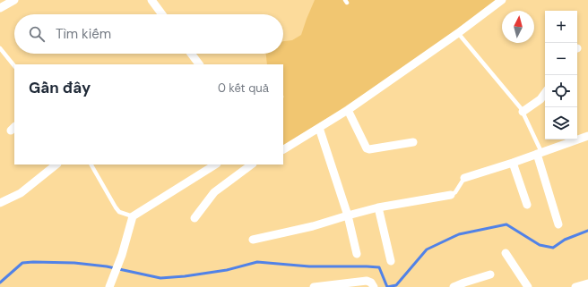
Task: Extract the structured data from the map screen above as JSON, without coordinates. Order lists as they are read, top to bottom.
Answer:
{
  "north": "top",
  "page": {
    "map_buttons": ["+", "−"],
    "search": "Tìm kiếm",
    "heading": ["Gần đây", "0 kết quả"]
  }
}
